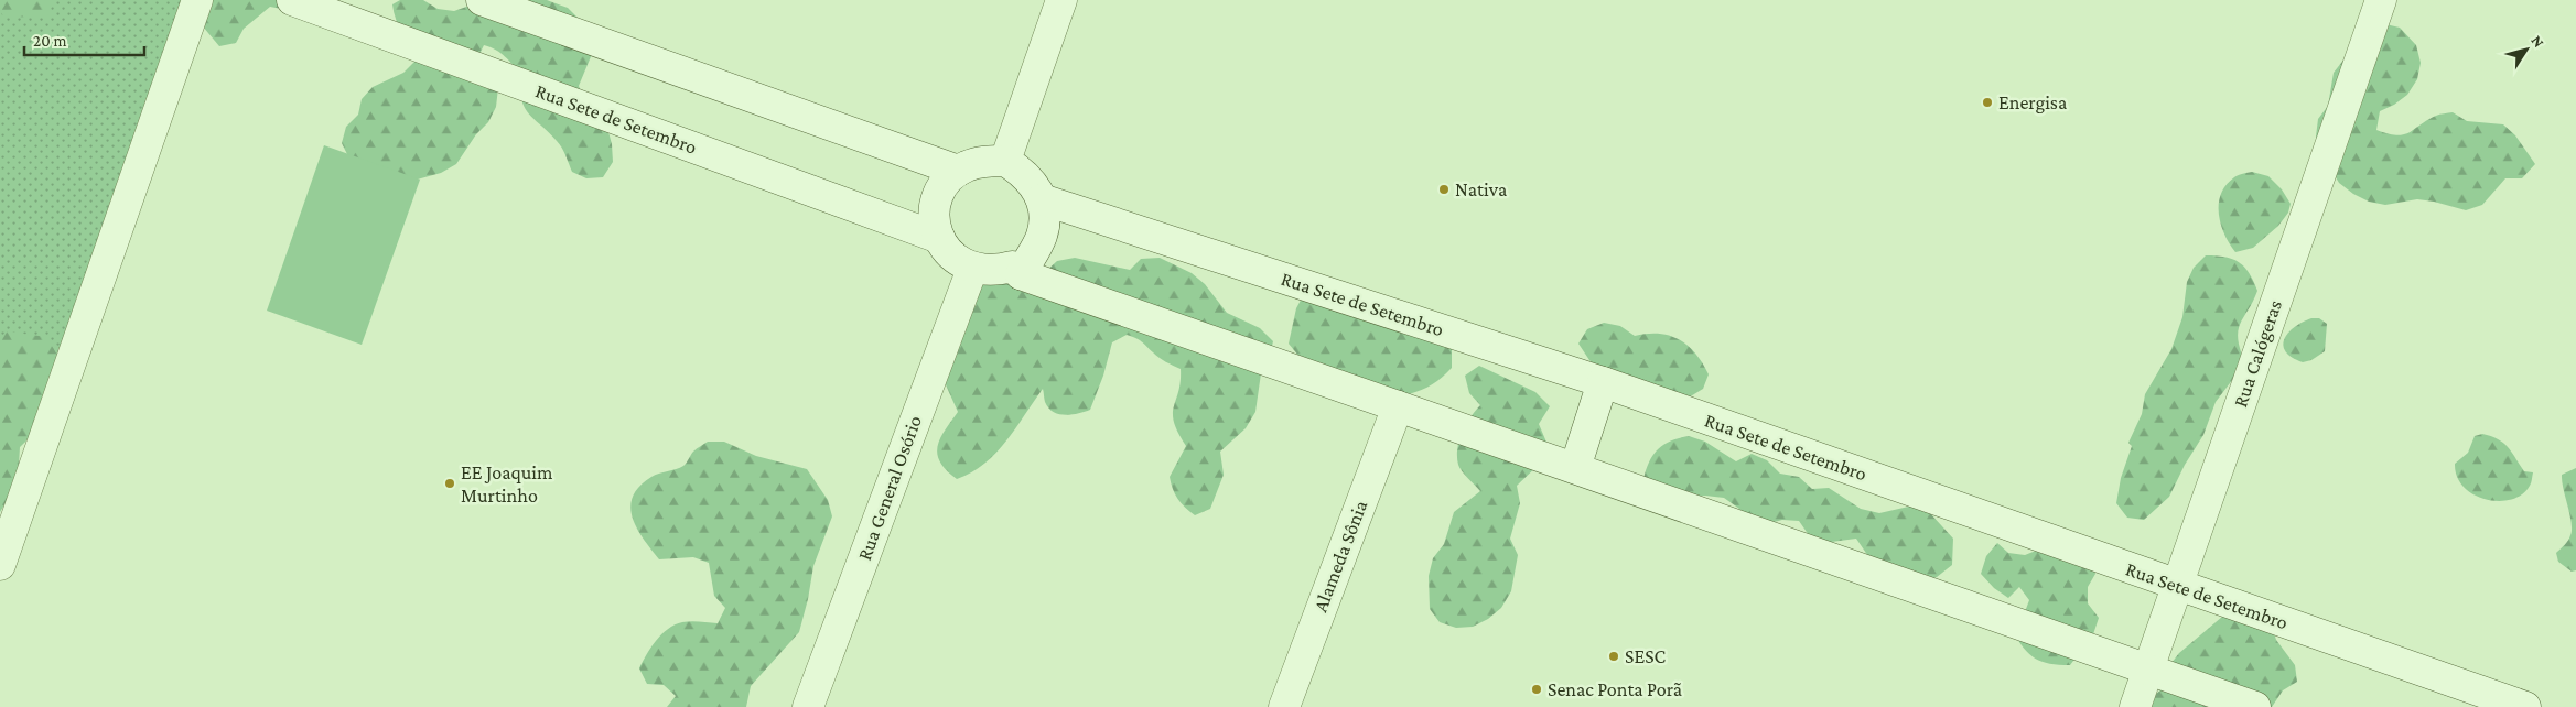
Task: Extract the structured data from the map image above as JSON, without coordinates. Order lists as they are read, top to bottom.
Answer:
{
  "streets": {
    "main road": [
      "Rua Sete de Setembro",
      "Rua Calógeras",
      "Rua General Osório",
      "Alameda Sônia"
    ]
  },
  "crossings": [
    ["Rua Sete de Setembro", "Rua Calógeras"],
    ["Rua Sete de Setembro", "Rua General Osório"]
  ],
  "places": [
    "Energisa",
    "Nativa",
    "EE Joaquim Murtinho",
    "SESC",
    "Senac Ponta Porã"
  ],
  "scale_bar": "20 m",
  "north": "top right"
}
